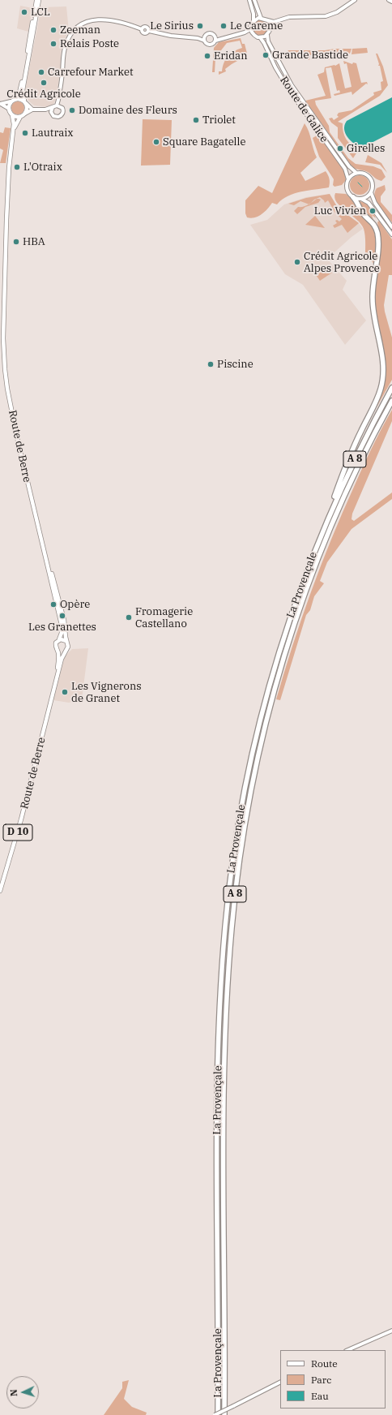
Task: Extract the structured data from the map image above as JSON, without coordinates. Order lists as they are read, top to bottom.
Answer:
{
  "streets": {
    "highway": ["A 8", "La Provençale"],
    "main road": ["Route de Galice", "Route de Berre", "D 10"]
  },
  "places": [
    "LCL",
    "Le Sirius",
    "Le Careme",
    "Zeeman",
    "Relais Poste",
    "Grande Bastide",
    "Eridan",
    "Carrefour Market",
    "Crédit Agricole",
    "Domaine des Fleurs",
    "Triolet",
    "Lautraix",
    "Square Bagatelle",
    "Girelles",
    "L'Otraix",
    "Luc Vivien",
    "HBA",
    "Crédit Agricole Alpes Provence",
    "Piscine",
    "Opère",
    "Les Granettes",
    "Fromagerie Castellano",
    "Les Vignerons de Granet"
  ],
  "legend": ["Route", "Parc", "Eau"],
  "north": "left"
}
